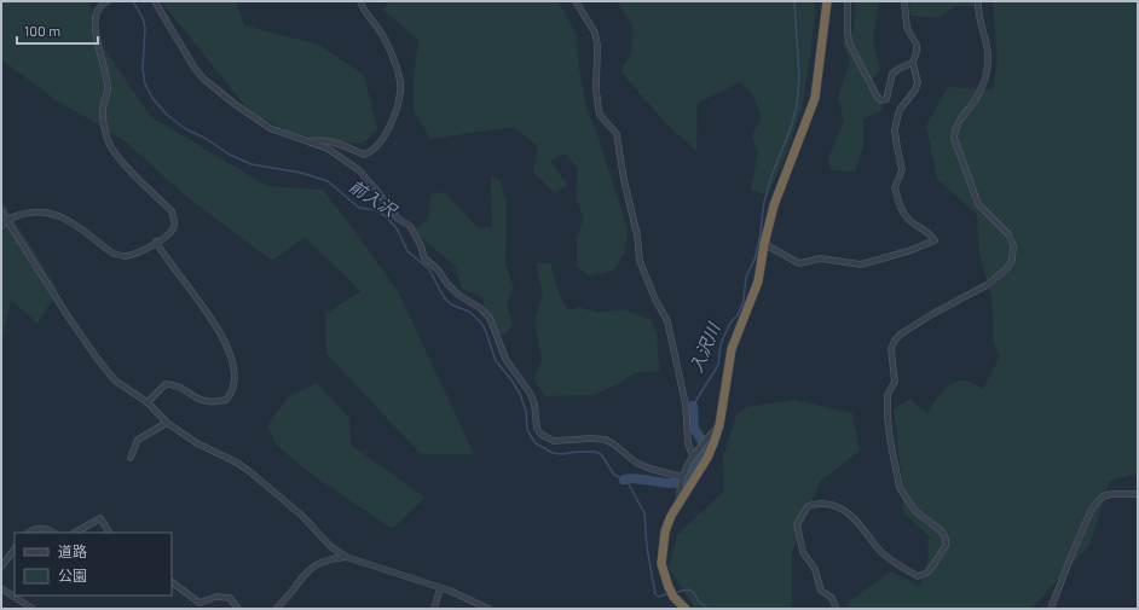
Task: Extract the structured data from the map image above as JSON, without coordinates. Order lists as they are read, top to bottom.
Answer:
{
  "water": ["前入沢", "入沢川"],
  "legend": ["道路", "公園"],
  "scale_bar": "100 m"
}
